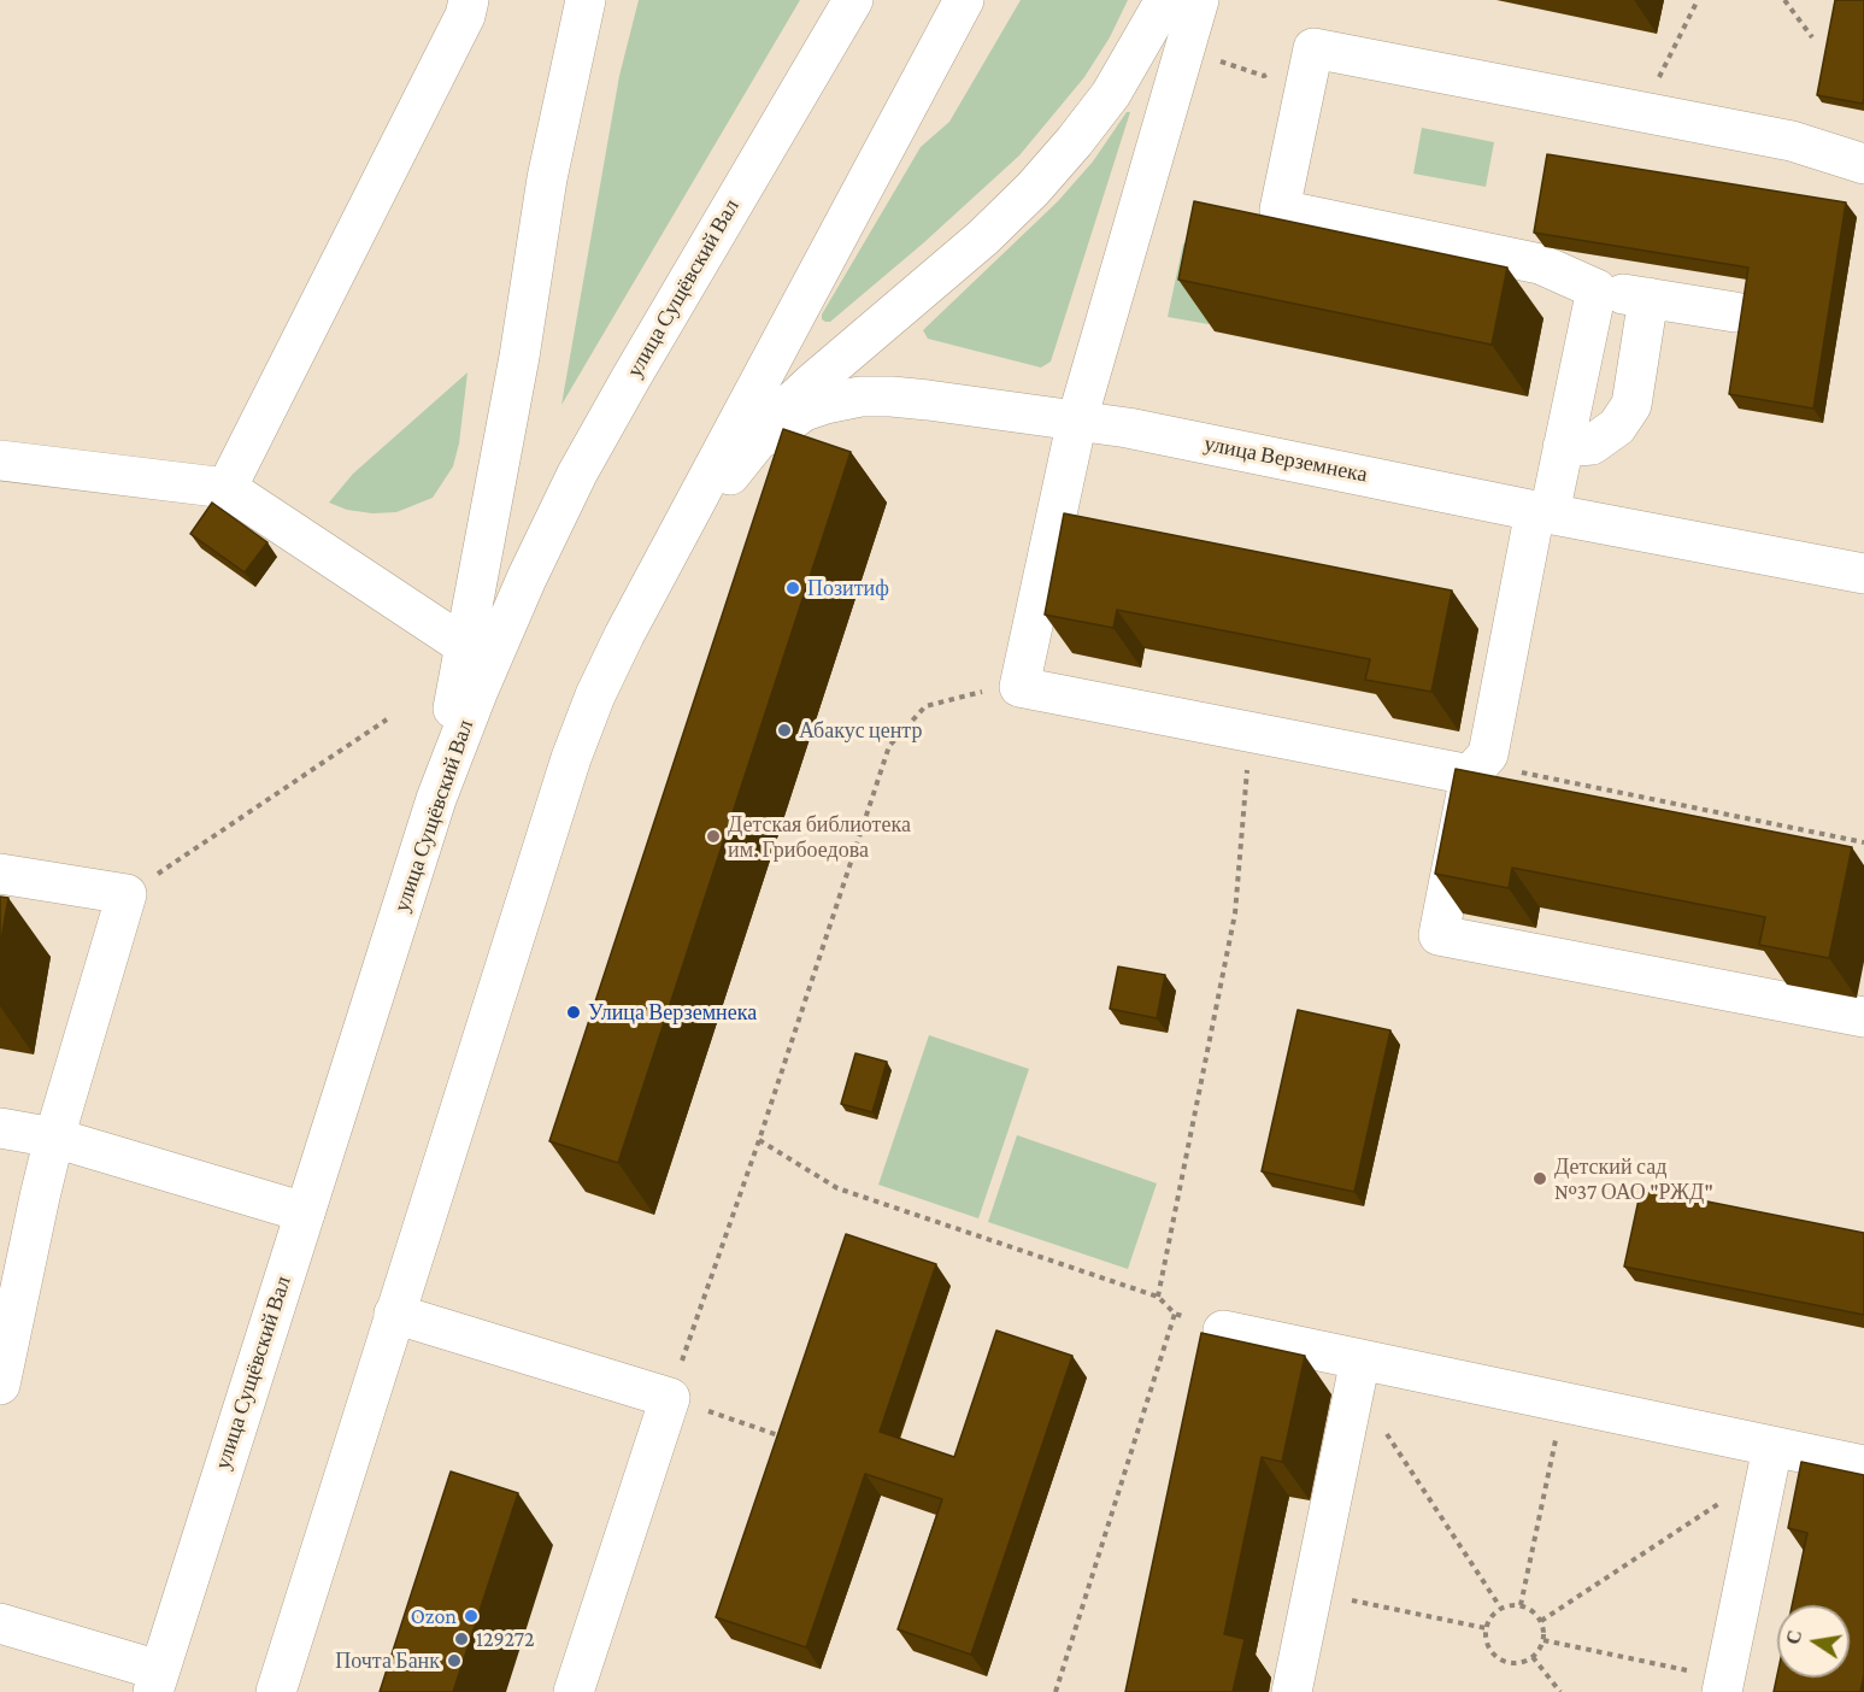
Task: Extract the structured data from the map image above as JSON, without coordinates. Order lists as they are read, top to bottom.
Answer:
{
  "streets": {
    "main road": ["улица Сущёвский Вал", "улица Верземнека"]
  },
  "places": [
    "Позитиф",
    "Абакус центр",
    "Детская библиотека им. Грибоедова",
    "Улица Верземнека",
    "Детский сад №37 ОАО \"РЖД\"",
    "Ozon",
    "129272",
    "Почта Банк"
  ],
  "north": "left"
}
